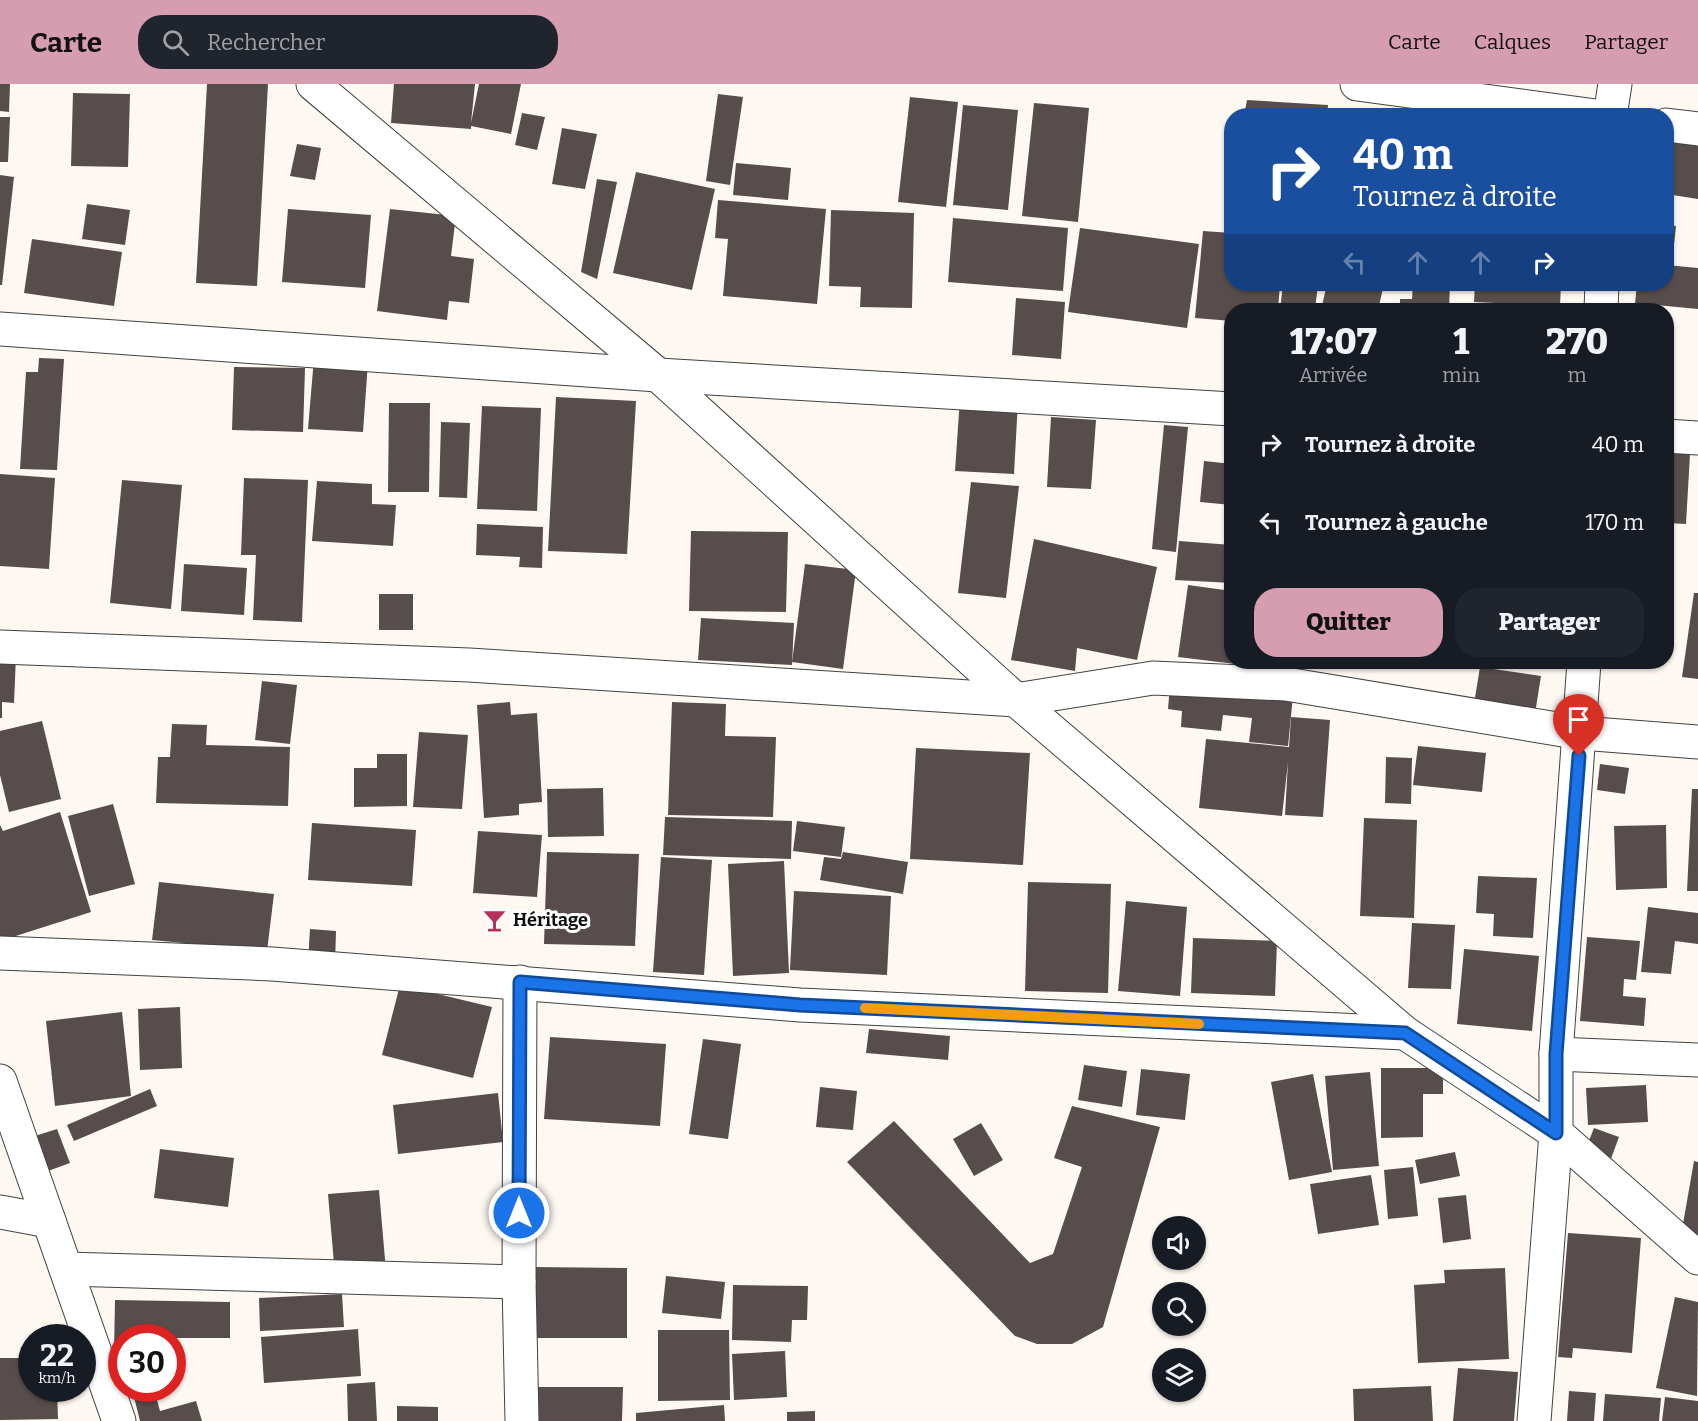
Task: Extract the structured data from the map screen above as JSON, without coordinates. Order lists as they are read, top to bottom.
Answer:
{
  "places": {
    "bar": ["Héritage"]
  },
  "page": {
    "header": "Carte",
    "search": "Rechercher",
    "nav": ["Carte", "Calques", "Partager"],
    "turn": ["40 m", "Tournez à droite"],
    "eta": [
      "17:07",
      "Arrivée",
      "1",
      "min",
      "270",
      "m"
    ],
    "list": [
      {
        "name": "Tournez à droite",
        "value": "40 m"
      },
      {
        "name": "Tournez à gauche",
        "value": "170 m"
      }
    ],
    "buttons": ["Quitter", "Partager"],
    "speed": "22 km/h",
    "limit": "30"
  }
}
